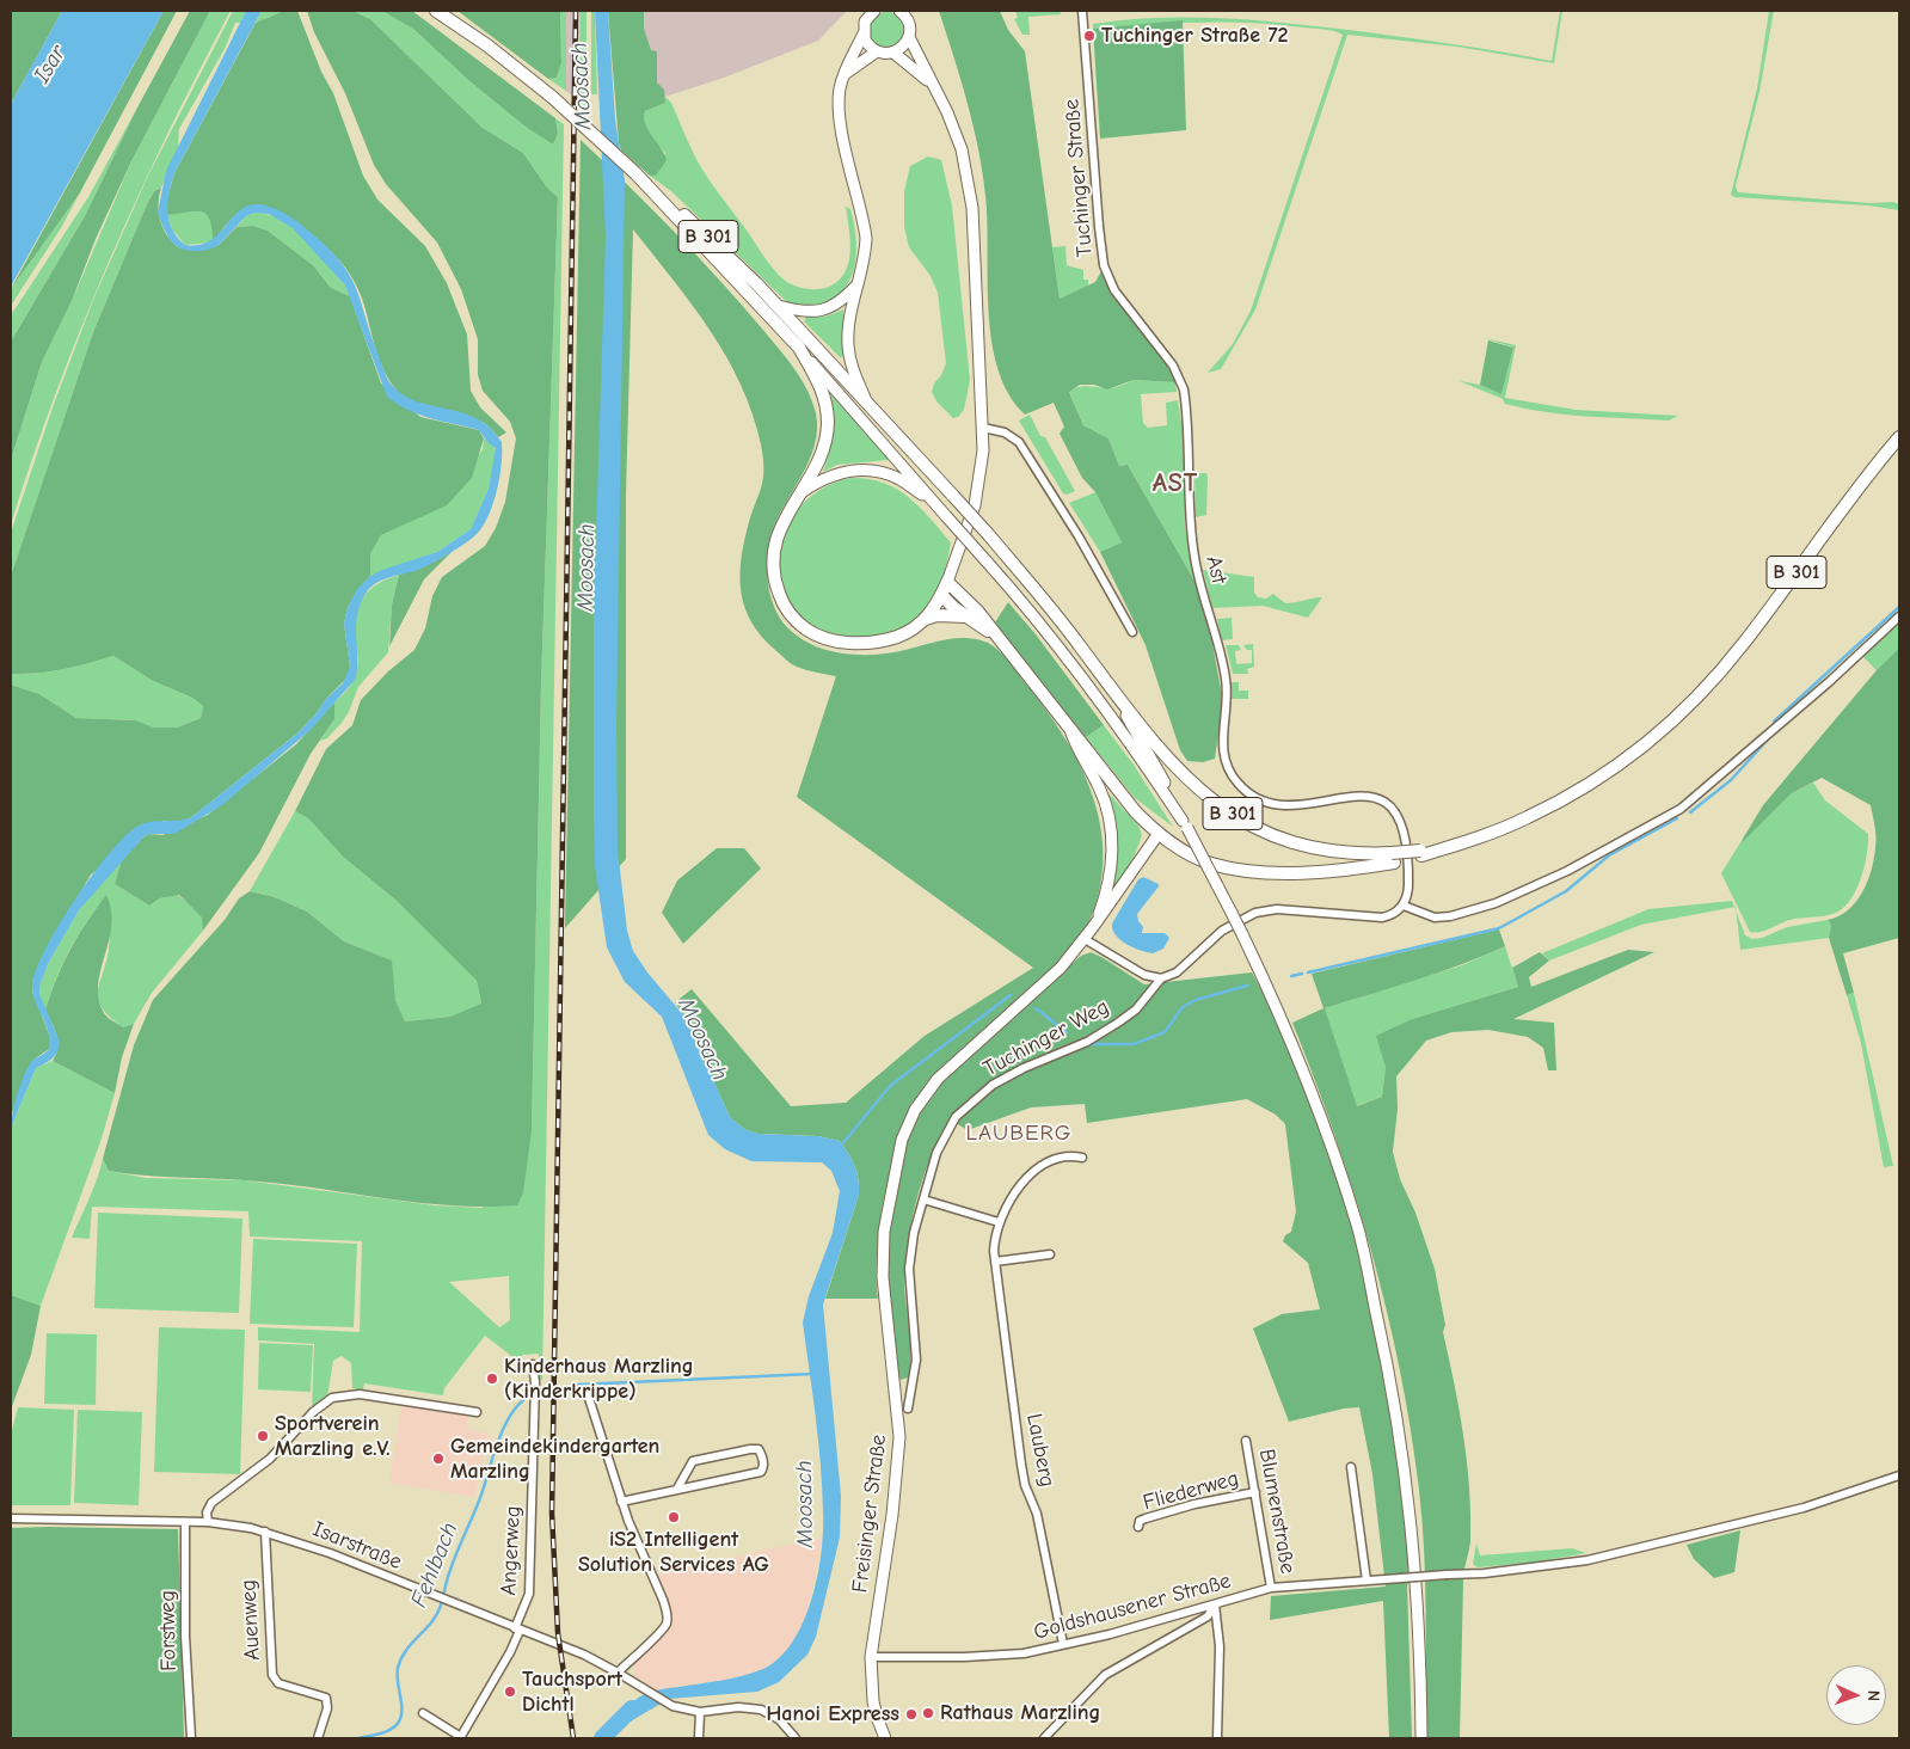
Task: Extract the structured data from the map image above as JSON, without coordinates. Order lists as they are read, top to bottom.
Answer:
{
  "streets": {
    "main road": ["B 301", "Freisinger Straße"],
    "street": [
      "Tuchinger Straße",
      "Ast",
      "Tuchinger Weg",
      "Lauberg",
      "Fliederweg",
      "Blumenstraße",
      "Isarstraße",
      "Angerweg",
      "Goldshausener Straße",
      "Auenweg",
      "Forstweg"
    ]
  },
  "crossings": [
    ["Tuchinger Straße", "Ast"],
    ["B 301", "Freisinger Straße"],
    ["Lauberg", "Goldshausener Straße"],
    ["Fliederweg", "Blumenstraße"],
    ["Blumenstraße", "Goldshausener Straße"],
    ["Freisinger Straße", "Goldshausener Straße"],
    ["Isarstraße", "Angerweg"],
    ["Isarstraße", "Auenweg"],
    ["Isarstraße", "Forstweg"]
  ],
  "districts": ["AST", "LAUBERG"],
  "water": ["Isar", "Moosach", "Fehlbach"],
  "places": [
    "Tuchinger Straße 72",
    "Kinderhaus Marzling (Kinderkrippe)",
    "Sportverein Marzling e.V.",
    "Gemeindekindergarten Marzling",
    "iS2 Intelligent Solution Services AG",
    "Tauchsport Dichtl",
    "Rathaus Marzling",
    "Hanoi Express"
  ],
  "north": "right"
}
